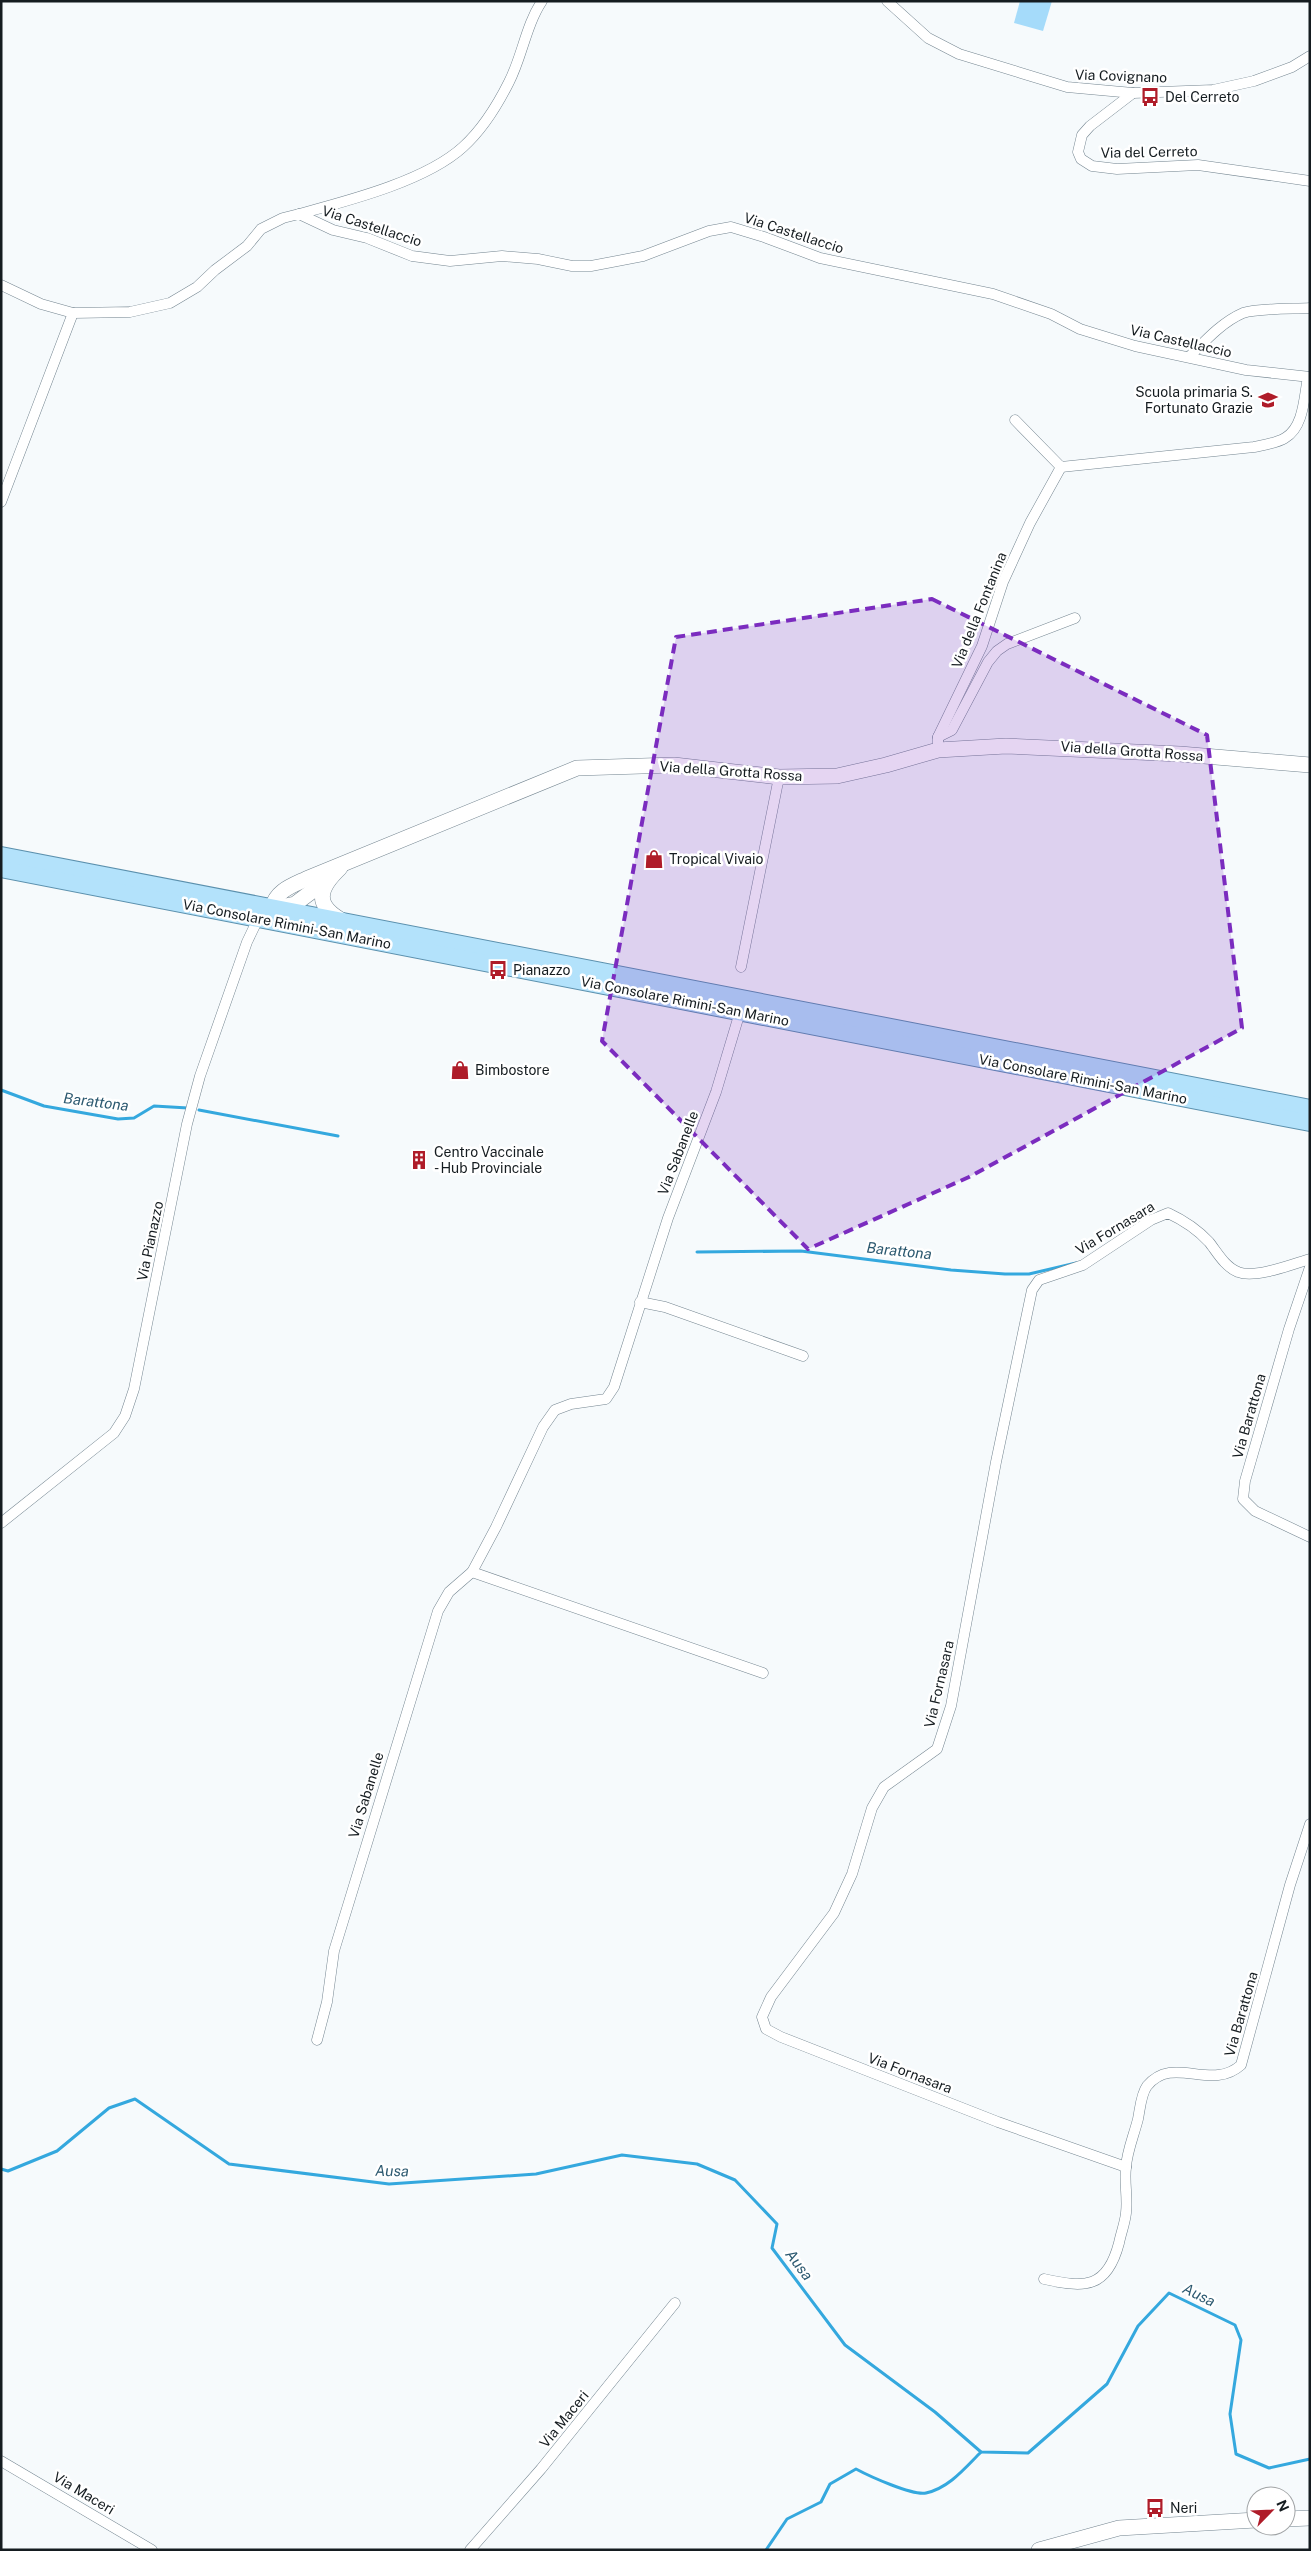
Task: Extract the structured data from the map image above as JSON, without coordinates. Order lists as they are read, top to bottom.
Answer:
{
  "streets": {
    "main road": ["Via Consolare Rimini-San Marino"],
    "street": [
      "Via Covignano",
      "Via del Cerreto",
      "Via Castellaccio",
      "Via della Fontanina",
      "Via della Grotta Rossa",
      "Via Sabanelle",
      "Via Fornasara",
      "Via Pianazzo",
      "Via Barattona",
      "Via Maceri"
    ]
  },
  "crossings": [
    ["Via Covignano", "Via del Cerreto"],
    ["Via della Fontanina", "Via della Grotta Rossa"],
    ["Via della Grotta Rossa", "Via Consolare Rimini-San Marino"],
    ["Via Consolare Rimini-San Marino", "Via Sabanelle"],
    ["Via Consolare Rimini-San Marino", "Via Pianazzo"],
    ["Via Fornasara", "Via Barattona"]
  ],
  "water": ["Barattona", "Ausa"],
  "places": {
    "bus stop": ["Del Cerreto", "Pianazzo", "Neri"],
    "school or university": ["Scuola primaria S. Fortunato Grazie"],
    "shop": ["Tropical Vivaio", "Bimbostore"],
    "building": ["Centro Vaccinale - Hub Provinciale"]
  },
  "north": "top right"
}
